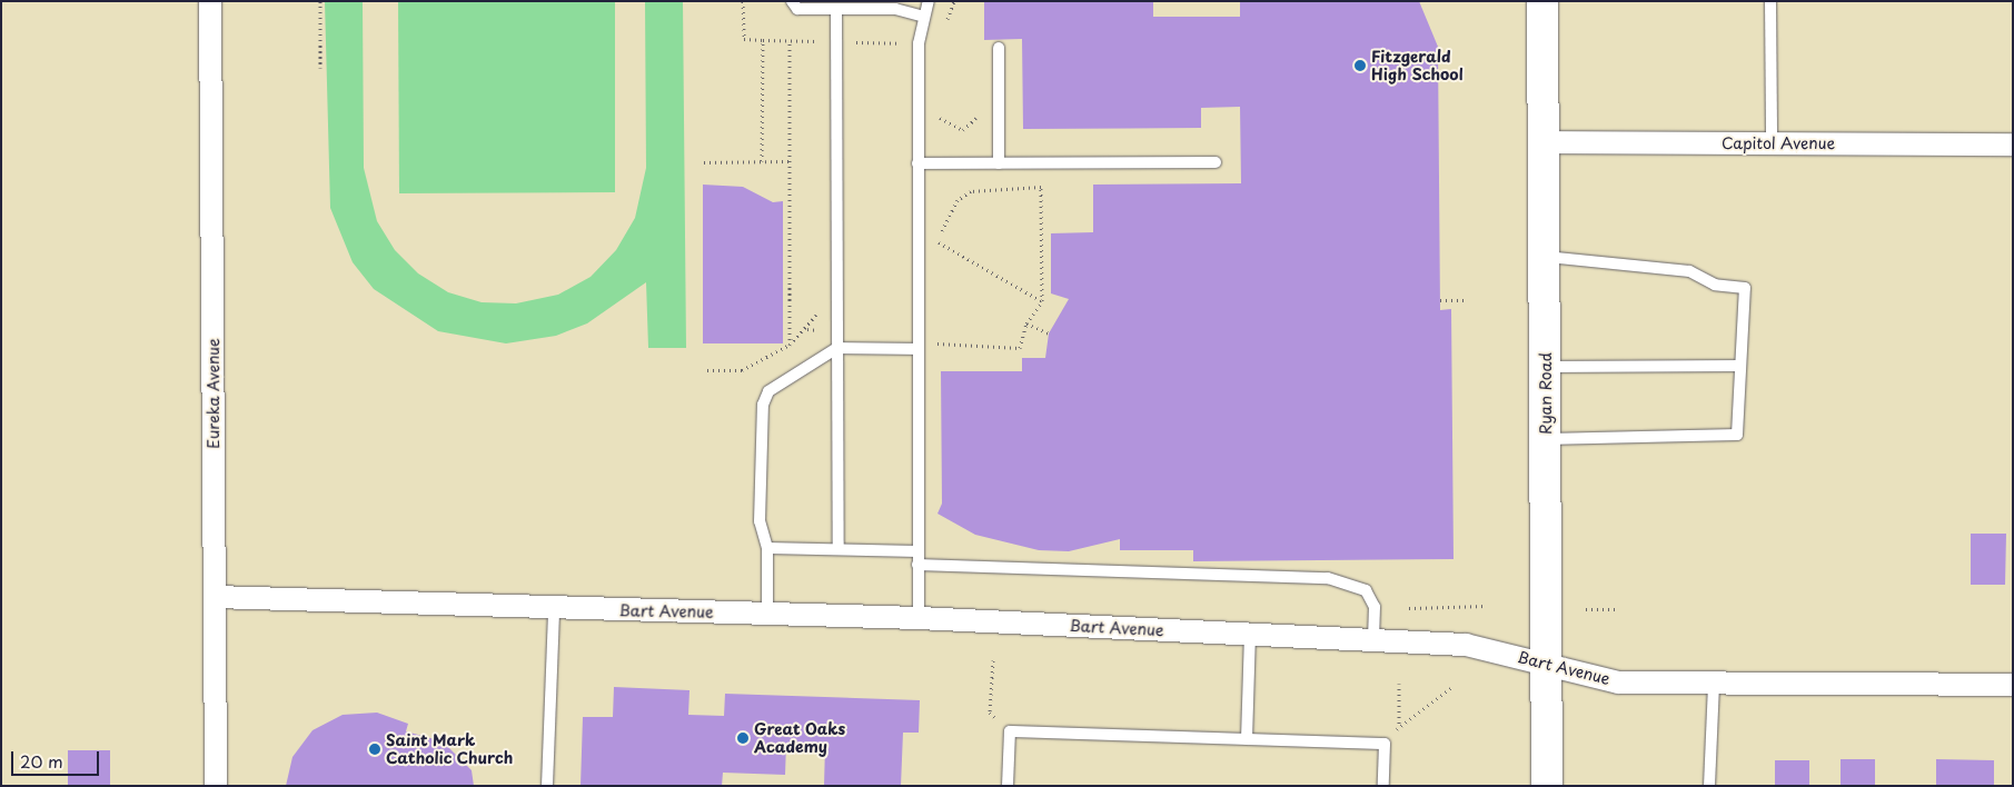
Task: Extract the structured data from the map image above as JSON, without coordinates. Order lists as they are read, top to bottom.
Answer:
{
  "streets": {
    "main road": ["Ryan Road"],
    "street": ["Capitol Avenue", "Eureka Avenue", "Bart Avenue"]
  },
  "crossings": [
    ["Capitol Avenue", "Ryan Road"],
    ["Eureka Avenue", "Bart Avenue"],
    ["Ryan Road", "Bart Avenue"]
  ],
  "places": ["Fitzgerald High School", "Great Oaks Academy", "Saint Mark Catholic Church"],
  "scale_bar": "20 m"
}
